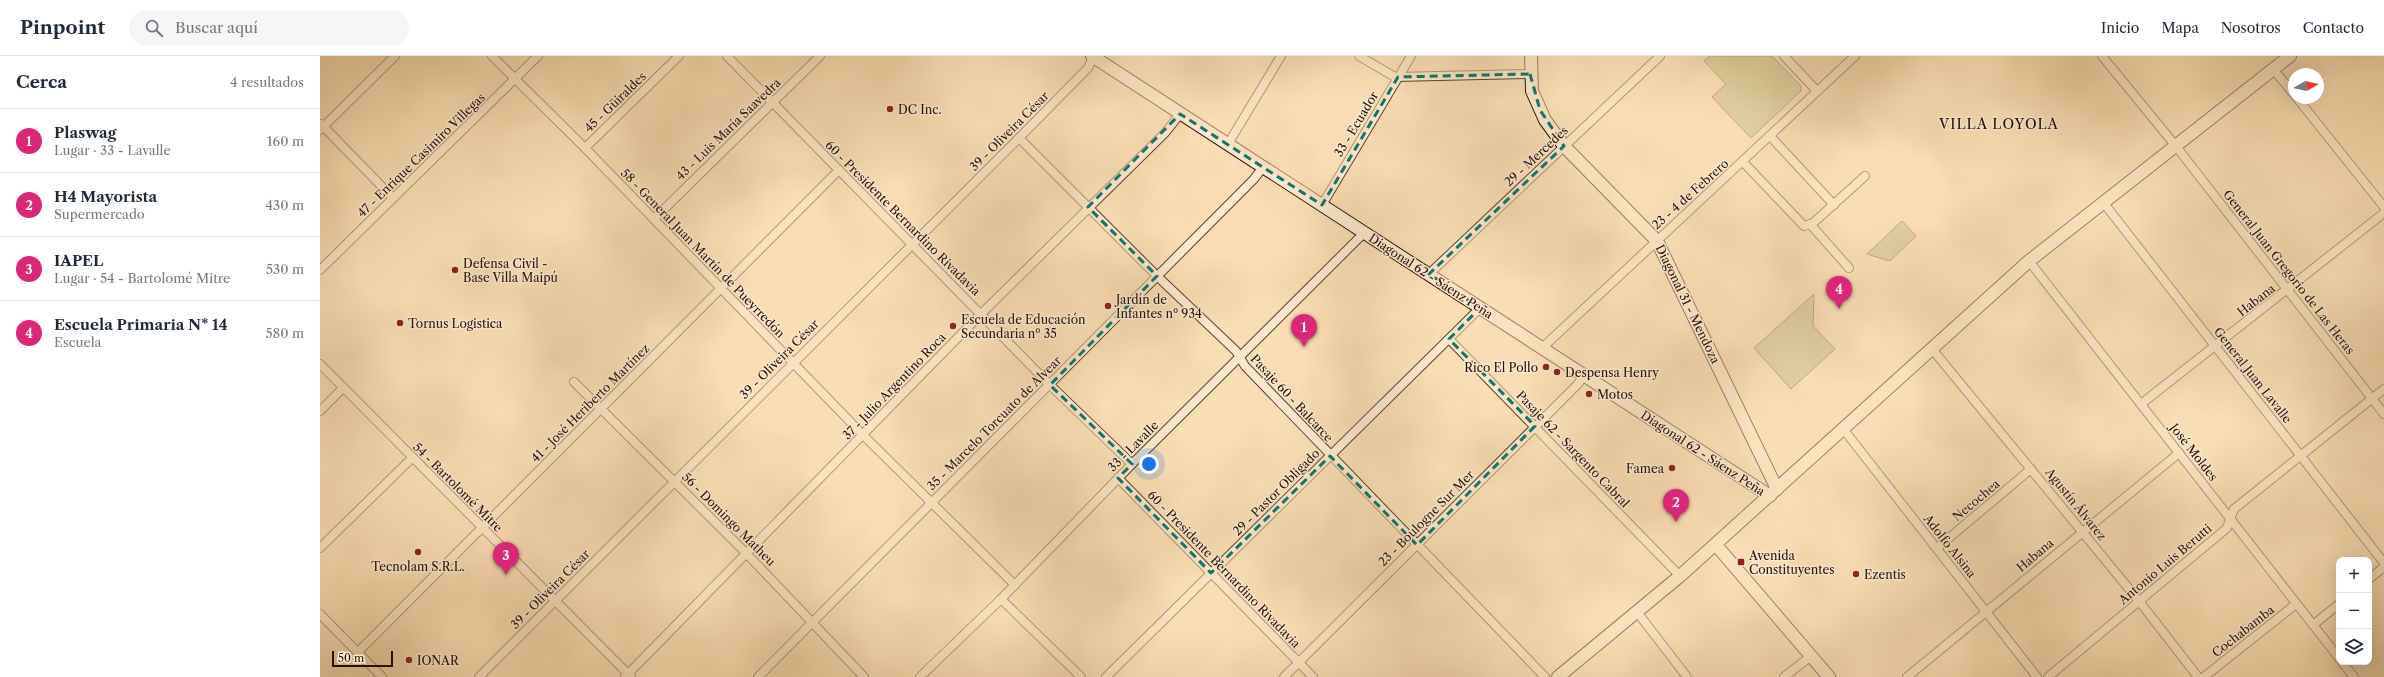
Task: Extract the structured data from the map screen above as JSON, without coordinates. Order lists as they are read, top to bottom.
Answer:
{
  "streets": {
    "street": [
      "45 - Güiraldes",
      "33 - Ecuador",
      "43 - Luis María Saavedra",
      "39 - Oliveira César",
      "47 - Enrique Casimiro Villegas",
      "29 - Mercedes",
      "23 - 4 de Febrero",
      "60 - Presidente Bernardino Rivadavia",
      "58 - General Juan Martín de Pueyrredón",
      "General Juan Gregorio de Las Heras",
      "Diagonal 62 - Sáenz Peña",
      "Habana",
      "Diagonal 31 - Mendoza",
      "General Juan Lavalle",
      "37 - Julio Argentino Roca",
      "Pasaje 60 - Balcarce",
      "41 - José Heriberto Martínez",
      "35 - Marcelo Torcuato de Alvear",
      "33 - Lavalle",
      "Pasaje 62 - Sargento Cabral",
      "José Moldes",
      "54 - Bartolomé Mitre",
      "29 - Pastor Obligado",
      "Necochea",
      "Agustín Álvarez",
      "23 - Boulogne Sur Mer",
      "56 - Domingo Matheu",
      "Adolfo Alsina",
      "Antonio Luis Berutti",
      "Cochabamba"
    ]
  },
  "crossings": [
    ["45 - Güiraldes", "58 - General Juan Martín de Pueyrredón"],
    ["33 - Ecuador", "Diagonal 62 - Sáenz Peña"],
    ["43 - Luis María Saavedra", "60 - Presidente Bernardino Rivadavia"],
    ["43 - Luis María Saavedra", "58 - General Juan Martín de Pueyrredón"],
    ["39 - Oliveira César", "60 - Presidente Bernardino Rivadavia"],
    ["39 - Oliveira César", "58 - General Juan Martín de Pueyrredón"],
    ["39 - Oliveira César", "Diagonal 62 - Sáenz Peña"],
    ["39 - Oliveira César", "Pasaje 60 - Balcarce"],
    ["39 - Oliveira César", "54 - Bartolomé Mitre"],
    ["39 - Oliveira César", "56 - Domingo Matheu"],
    ["47 - Enrique Casimiro Villegas", "58 - General Juan Martín de Pueyrredón"],
    ["29 - Mercedes", "Diagonal 62 - Sáenz Peña"],
    ["29 - Mercedes", "Diagonal 31 - Mendoza"],
    ["23 - 4 de Febrero", "Diagonal 62 - Sáenz Peña"],
    ["23 - 4 de Febrero", "Diagonal 31 - Mendoza"],
    ["60 - Presidente Bernardino Rivadavia", "37 - Julio Argentino Roca"],
    ["60 - Presidente Bernardino Rivadavia", "41 - José Heriberto Martínez"],
    ["60 - Presidente Bernardino Rivadavia", "35 - Marcelo Torcuato de Alvear"],
    ["60 - Presidente Bernardino Rivadavia", "33 - Lavalle"],
    ["60 - Presidente Bernardino Rivadavia", "29 - Pastor Obligado"],
    ["60 - Presidente Bernardino Rivadavia", "23 - Boulogne Sur Mer"],
    ["58 - General Juan Martín de Pueyrredón", "37 - Julio Argentino Roca"],
    ["58 - General Juan Martín de Pueyrredón", "41 - José Heriberto Martínez"],
    ["58 - General Juan Martín de Pueyrredón", "35 - Marcelo Torcuato de Alvear"],
    ["58 - General Juan Martín de Pueyrredón", "33 - Lavalle"],
    ["General Juan Gregorio de Las Heras", "Habana"],
    ["General Juan Gregorio de Las Heras", "Antonio Luis Berutti"],
    ["Diagonal 62 - Sáenz Peña", "Diagonal 31 - Mendoza"],
    ["Diagonal 62 - Sáenz Peña", "37 - Julio Argentino Roca"],
    ["Diagonal 62 - Sáenz Peña", "35 - Marcelo Torcuato de Alvear"],
    ["Diagonal 62 - Sáenz Peña", "33 - Lavalle"],
    ["Diagonal 62 - Sáenz Peña", "29 - Pastor Obligado"],
    ["Diagonal 62 - Sáenz Peña", "23 - Boulogne Sur Mer"],
    ["Habana", "General Juan Lavalle"],
    ["Habana", "José Moldes"],
    ["Habana", "Agustín Álvarez"],
    ["Habana", "Adolfo Alsina"],
    ["General Juan Lavalle", "Antonio Luis Berutti"],
    ["37 - Julio Argentino Roca", "Pasaje 60 - Balcarce"],
    ["37 - Julio Argentino Roca", "54 - Bartolomé Mitre"],
    ["37 - Julio Argentino Roca", "56 - Domingo Matheu"],
    ["Pasaje 60 - Balcarce", "35 - Marcelo Torcuato de Alvear"],
    ["Pasaje 60 - Balcarce", "33 - Lavalle"],
    ["Pasaje 60 - Balcarce", "29 - Pastor Obligado"],
    ["Pasaje 60 - Balcarce", "23 - Boulogne Sur Mer"],
    ["41 - José Heriberto Martínez", "54 - Bartolomé Mitre"],
    ["41 - José Heriberto Martínez", "56 - Domingo Matheu"],
    ["35 - Marcelo Torcuato de Alvear", "56 - Domingo Matheu"],
    ["Pasaje 62 - Sargento Cabral", "29 - Pastor Obligado"],
    ["Pasaje 62 - Sargento Cabral", "23 - Boulogne Sur Mer"],
    ["José Moldes", "Antonio Luis Berutti"],
    ["José Moldes", "Cochabamba"],
    ["Necochea", "Agustín Álvarez"],
    ["Necochea", "Adolfo Alsina"],
    ["Agustín Álvarez", "Antonio Luis Berutti"]
  ],
  "districts": ["VILLA LOYOLA"],
  "places": {
    "other": [
      "DC Inc.",
      "Defensa Civil - Base Villa Maipú",
      "Jardín de Infantes nº 934",
      "Tornus Logistica",
      "Escuela de Educación Secundaria nº 35",
      "Rico El Pollo",
      "Despensa Henry",
      "Motos",
      "Famea",
      "Tecnolam S.R.L.",
      "Ezentis",
      "IONAR"
    ],
    "transit": ["Avenida Constituyentes"]
  },
  "scale_bar": "50 m",
  "north": "right",
  "page": {
    "header": "Pinpoint",
    "search": "Buscar aquí",
    "nav": [
      "Inicio",
      "Mapa",
      "Nosotros",
      "Contacto"
    ],
    "heading": ["Cerca", "4 resultados"],
    "list": [
      {
        "mark": "1",
        "name": "Plaswag",
        "note": "Lugar · 33 - Lavalle",
        "value": "160 m"
      },
      {
        "mark": "2",
        "name": "H4 Mayorista",
        "note": "Supermercado",
        "value": "430 m"
      },
      {
        "mark": "3",
        "name": "IAPEL",
        "note": "Lugar · 54 - Bartolomé Mitre",
        "value": "530 m"
      },
      {
        "mark": "4",
        "name": "Escuela Primaria N* 14",
        "note": "Escuela",
        "value": "580 m"
      }
    ],
    "pins": [
      "4",
      "1",
      "2",
      "3"
    ],
    "map_buttons": ["+", "−"],
    "scale": "50 m"
  }
}
